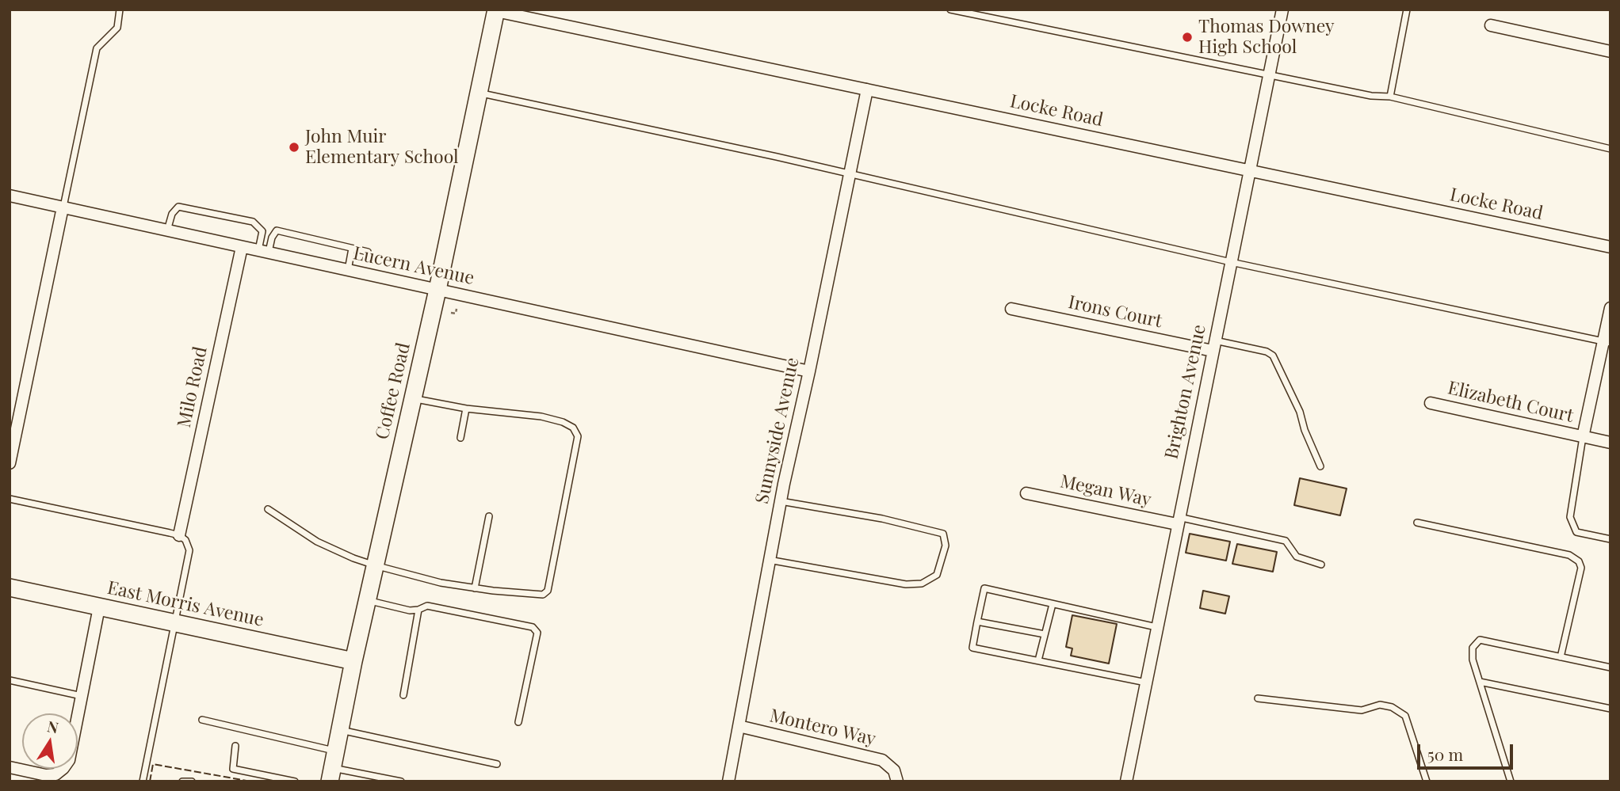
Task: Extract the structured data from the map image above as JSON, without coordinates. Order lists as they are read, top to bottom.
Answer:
{
  "streets": {
    "main road": ["Coffee Road", "East Morris Avenue"],
    "street": [
      "Locke Road",
      "Lucern Avenue",
      "Irons Court",
      "Milo Road",
      "Brighton Avenue",
      "Elizabeth Court",
      "Sunnyside Avenue",
      "Megan Way",
      "Montero Way"
    ]
  },
  "crossings": [
    ["Locke Road", "Coffee Road"],
    ["Locke Road", "Brighton Avenue"],
    ["Locke Road", "Sunnyside Avenue"],
    ["Lucern Avenue", "Milo Road"],
    ["Lucern Avenue", "Coffee Road"],
    ["Lucern Avenue", "Sunnyside Avenue"],
    ["Irons Court", "Brighton Avenue"],
    ["Coffee Road", "East Morris Avenue"],
    ["Brighton Avenue", "Megan Way"],
    ["Sunnyside Avenue", "Montero Way"]
  ],
  "places": ["Thomas Downey High School", "John Muir Elementary School"],
  "scale_bar": "50 m",
  "north": "top"
}
